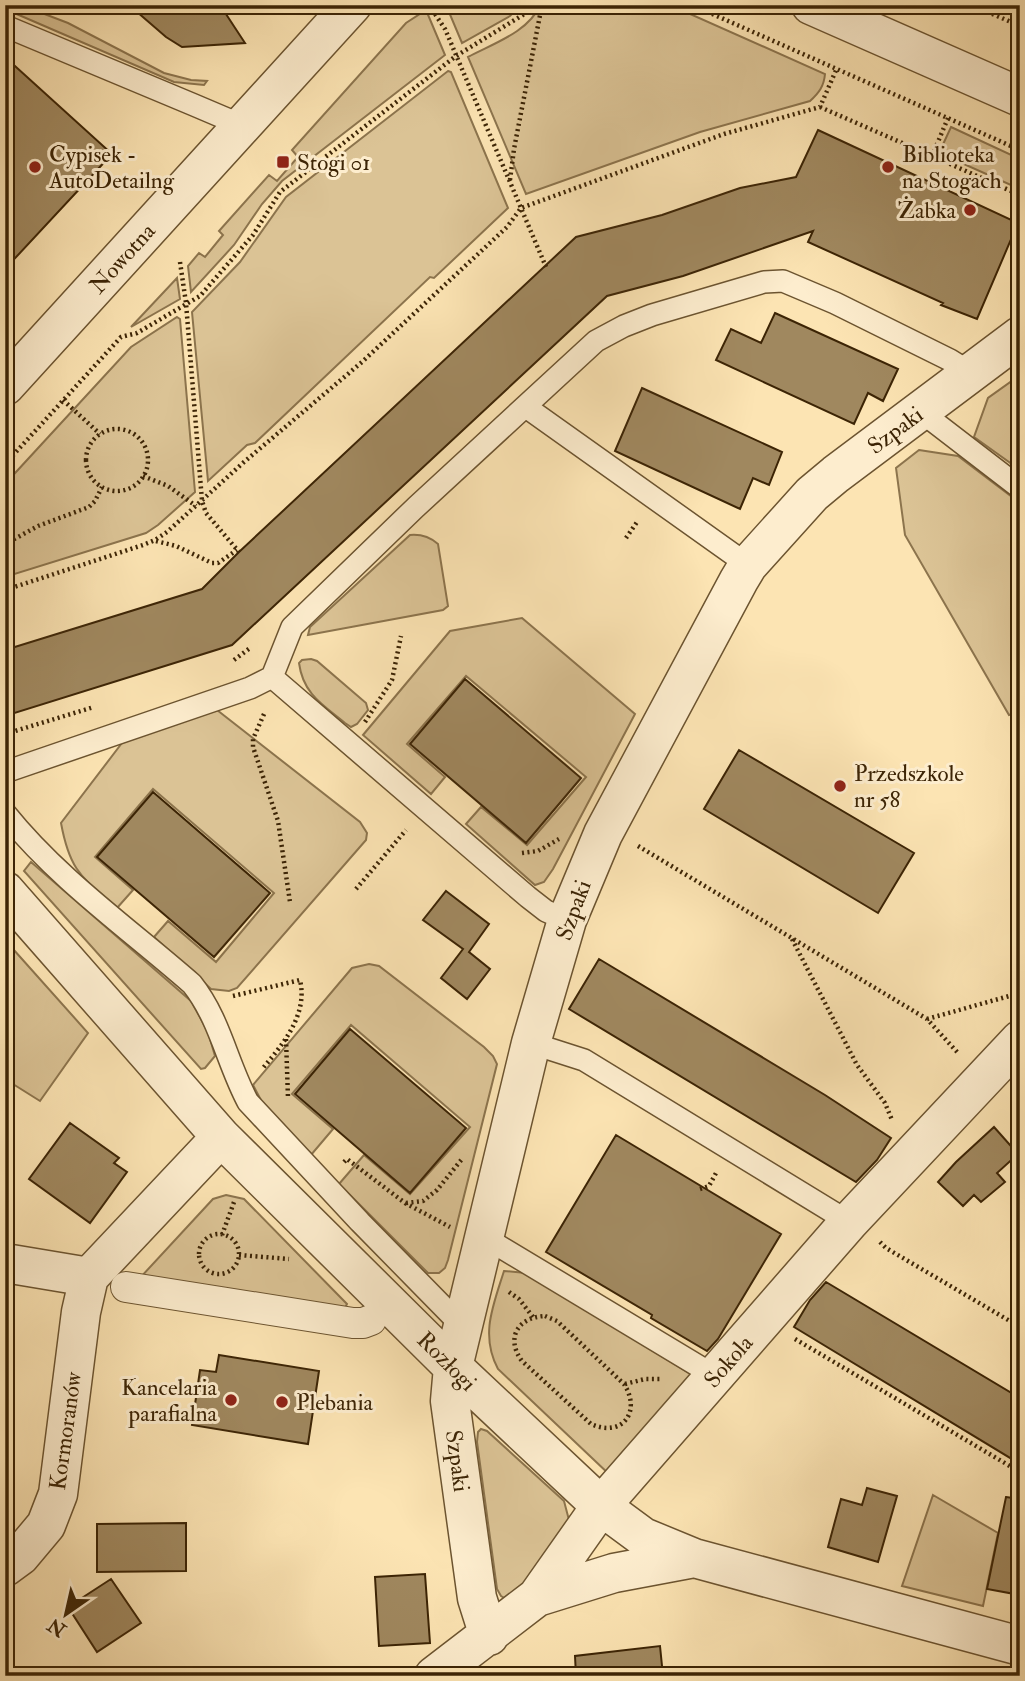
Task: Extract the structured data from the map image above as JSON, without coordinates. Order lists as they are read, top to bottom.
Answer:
{
  "streets": {
    "street": [
      "Nowotna",
      "Szpaki",
      "Rozłogi",
      "Sokola",
      "Kormoranów"
    ]
  },
  "crossings": [
    ["Szpaki", "Rozłogi"],
    ["Szpaki", "Sokola"],
    ["Rozłogi", "Sokola"]
  ],
  "places": {
    "transit": ["Stogi 01"],
    "other": [
      "Cypisek - AutoDetailng",
      "Biblioteka na Stogach",
      "Żabka",
      "Przedszkole nr 58",
      "Kancelaria parafialna",
      "Plebania"
    ]
  },
  "north": "bottom left"
}
